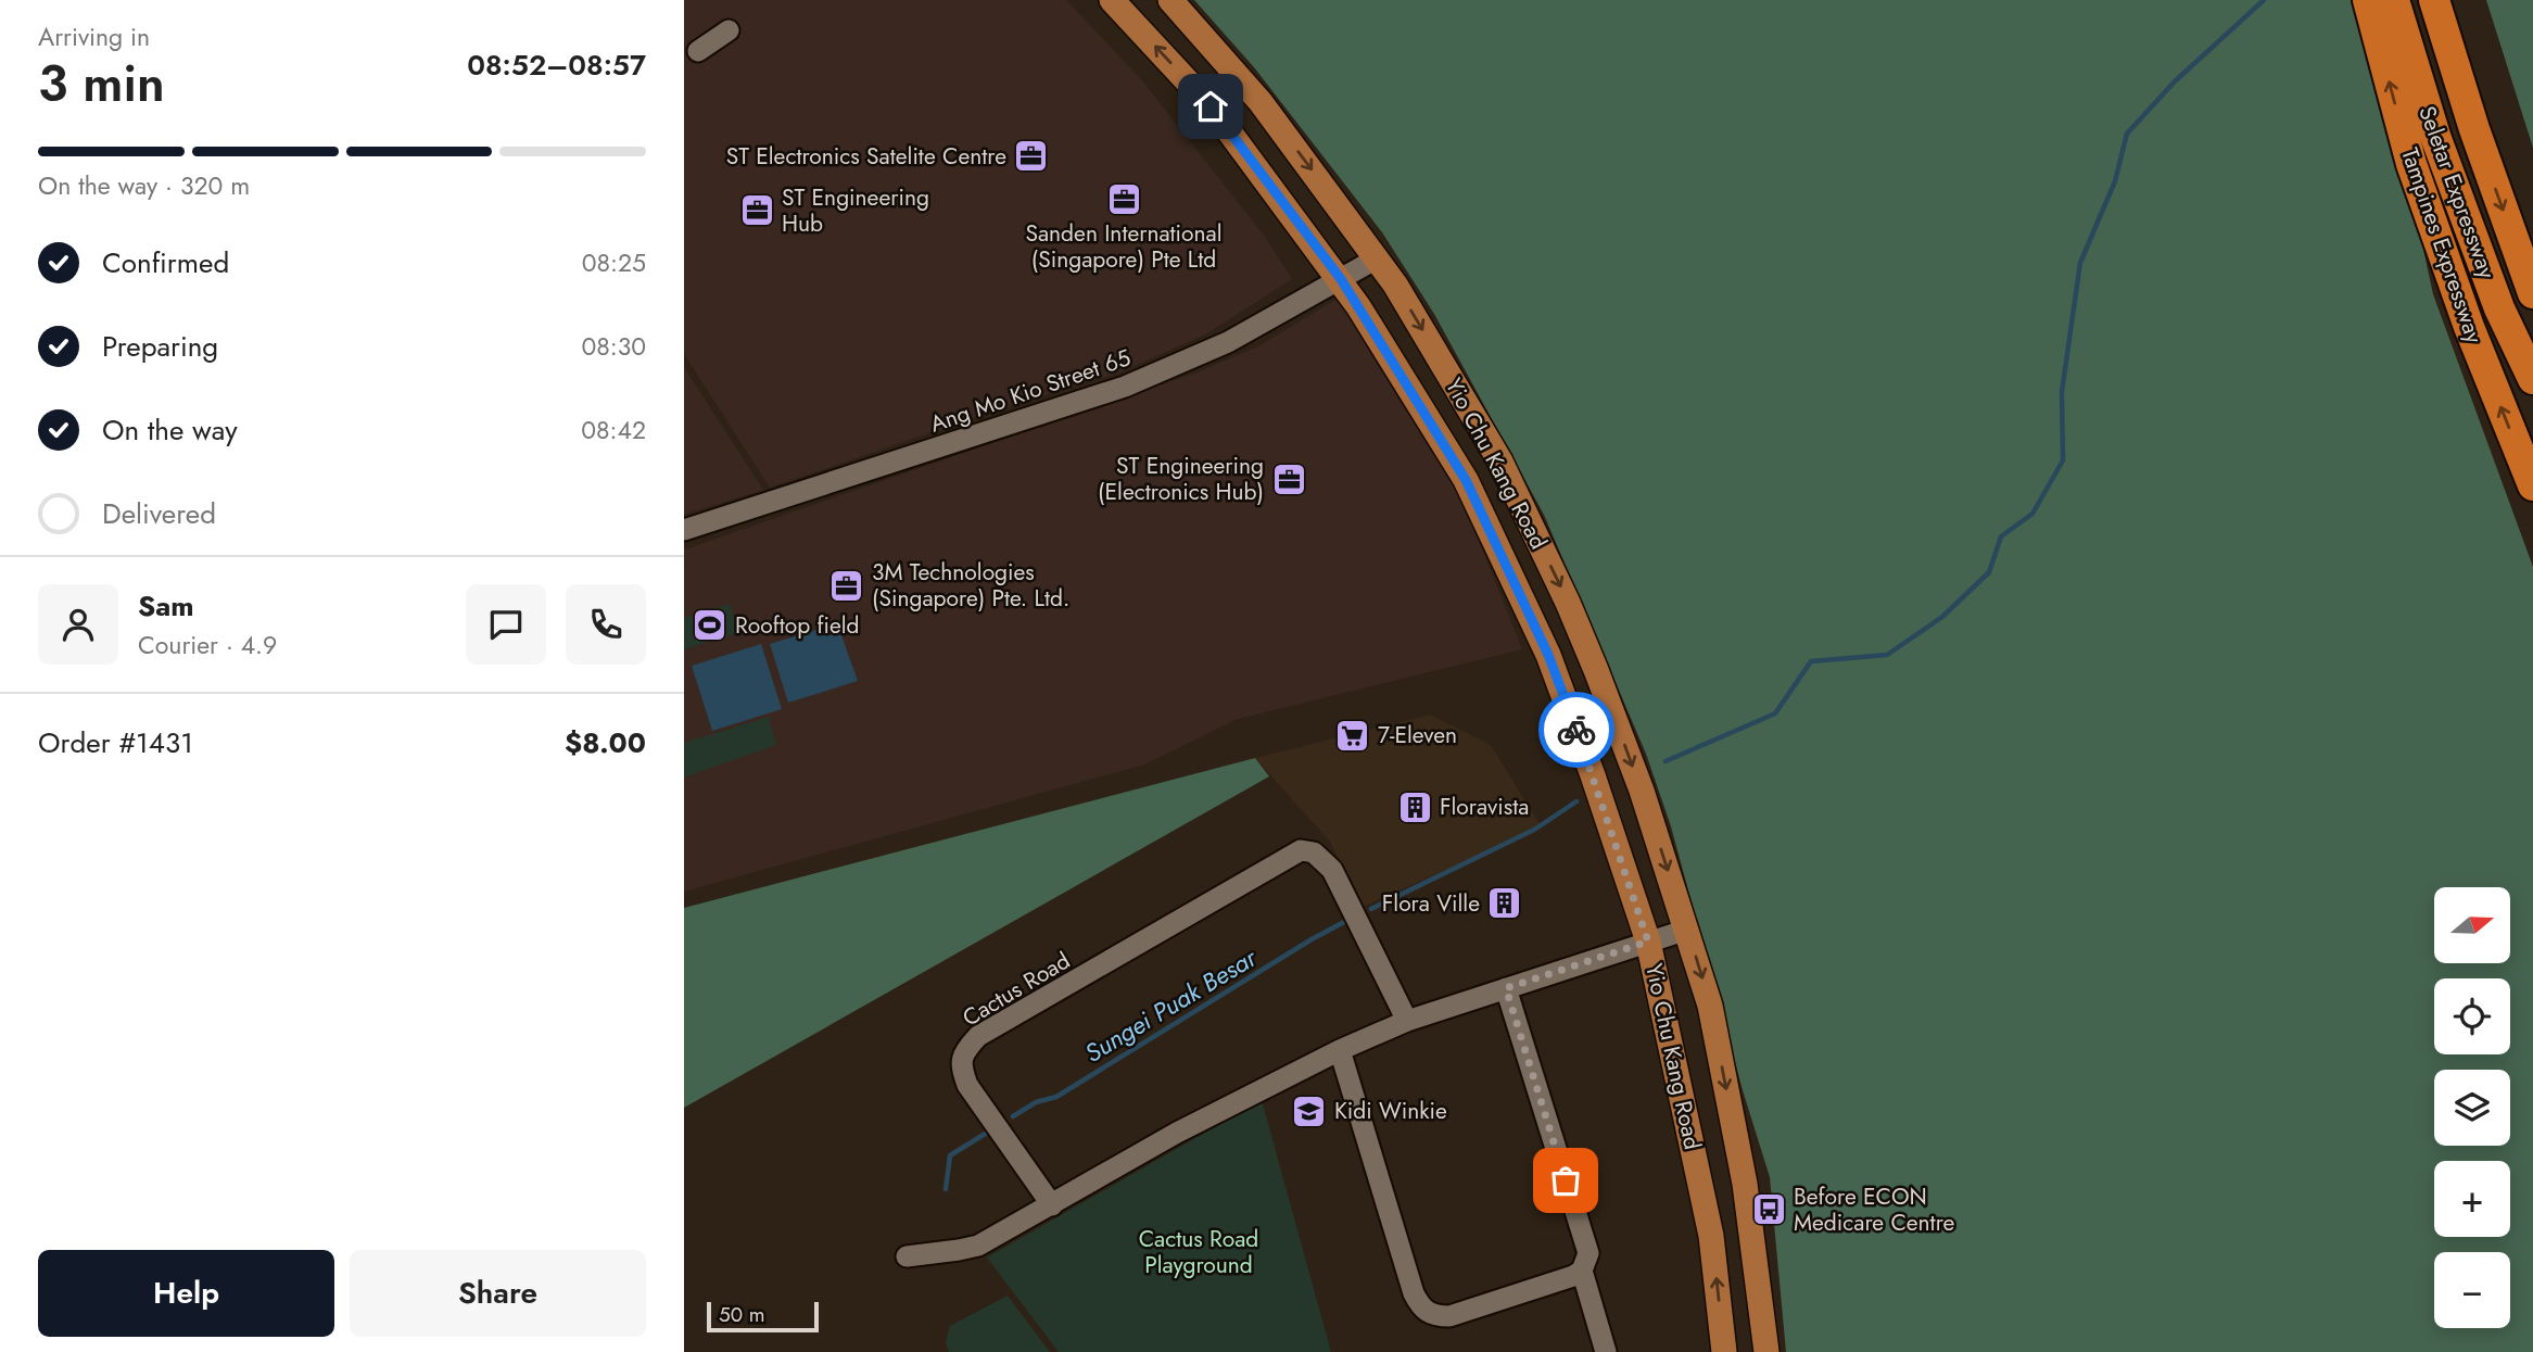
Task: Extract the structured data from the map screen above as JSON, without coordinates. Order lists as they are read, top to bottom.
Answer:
{
  "streets": {
    "highway": ["Seletar Expressway", "Tampines Expressway"],
    "main road": ["Yio Chu Kang Road"],
    "street": ["Ang Mo Kio Street 65", "Cactus Road"]
  },
  "crossings": [
    ["Ang Mo Kio Street 65", "Yio Chu Kang Road"]
  ],
  "one_way": ["Tampines Expressway"],
  "water": ["Sungei Puak Besar"],
  "parks": ["Cactus Road Playground"],
  "places": {
    "office": [
      "ST Electronics Satelite Centre",
      "Sanden International (Singapore) Pte Ltd",
      "ST Engineering Hub",
      "ST Engineering (Electronics Hub)",
      "3M Technologies (Singapore) Pte. Ltd."
    ],
    "sports": ["Rooftop field"],
    "supermarket": ["7-Eleven"],
    "building": ["Floravista", "Flora Ville"],
    "school or university": ["Kidi Winkie"],
    "bus stop": ["Before ECON Medicare Centre"]
  },
  "scale_bar": "50 m",
  "north": "right",
  "page": {
    "heading": ["3 min", "Arriving in", "08:52–08:57"],
    "panel": [
      "Sam",
      "Courier · 4.9",
      "Order #1431",
      "$8.00"
    ],
    "bar": "On the way · 320 m",
    "list": [
      ["Confirmed", "08:25"],
      ["Preparing", "08:30"],
      ["On the way", "08:42"],
      "Delivered"
    ],
    "map_buttons": ["+", "−"],
    "buttons": ["Help", "Share"],
    "scale": "50 m"
  }
}
